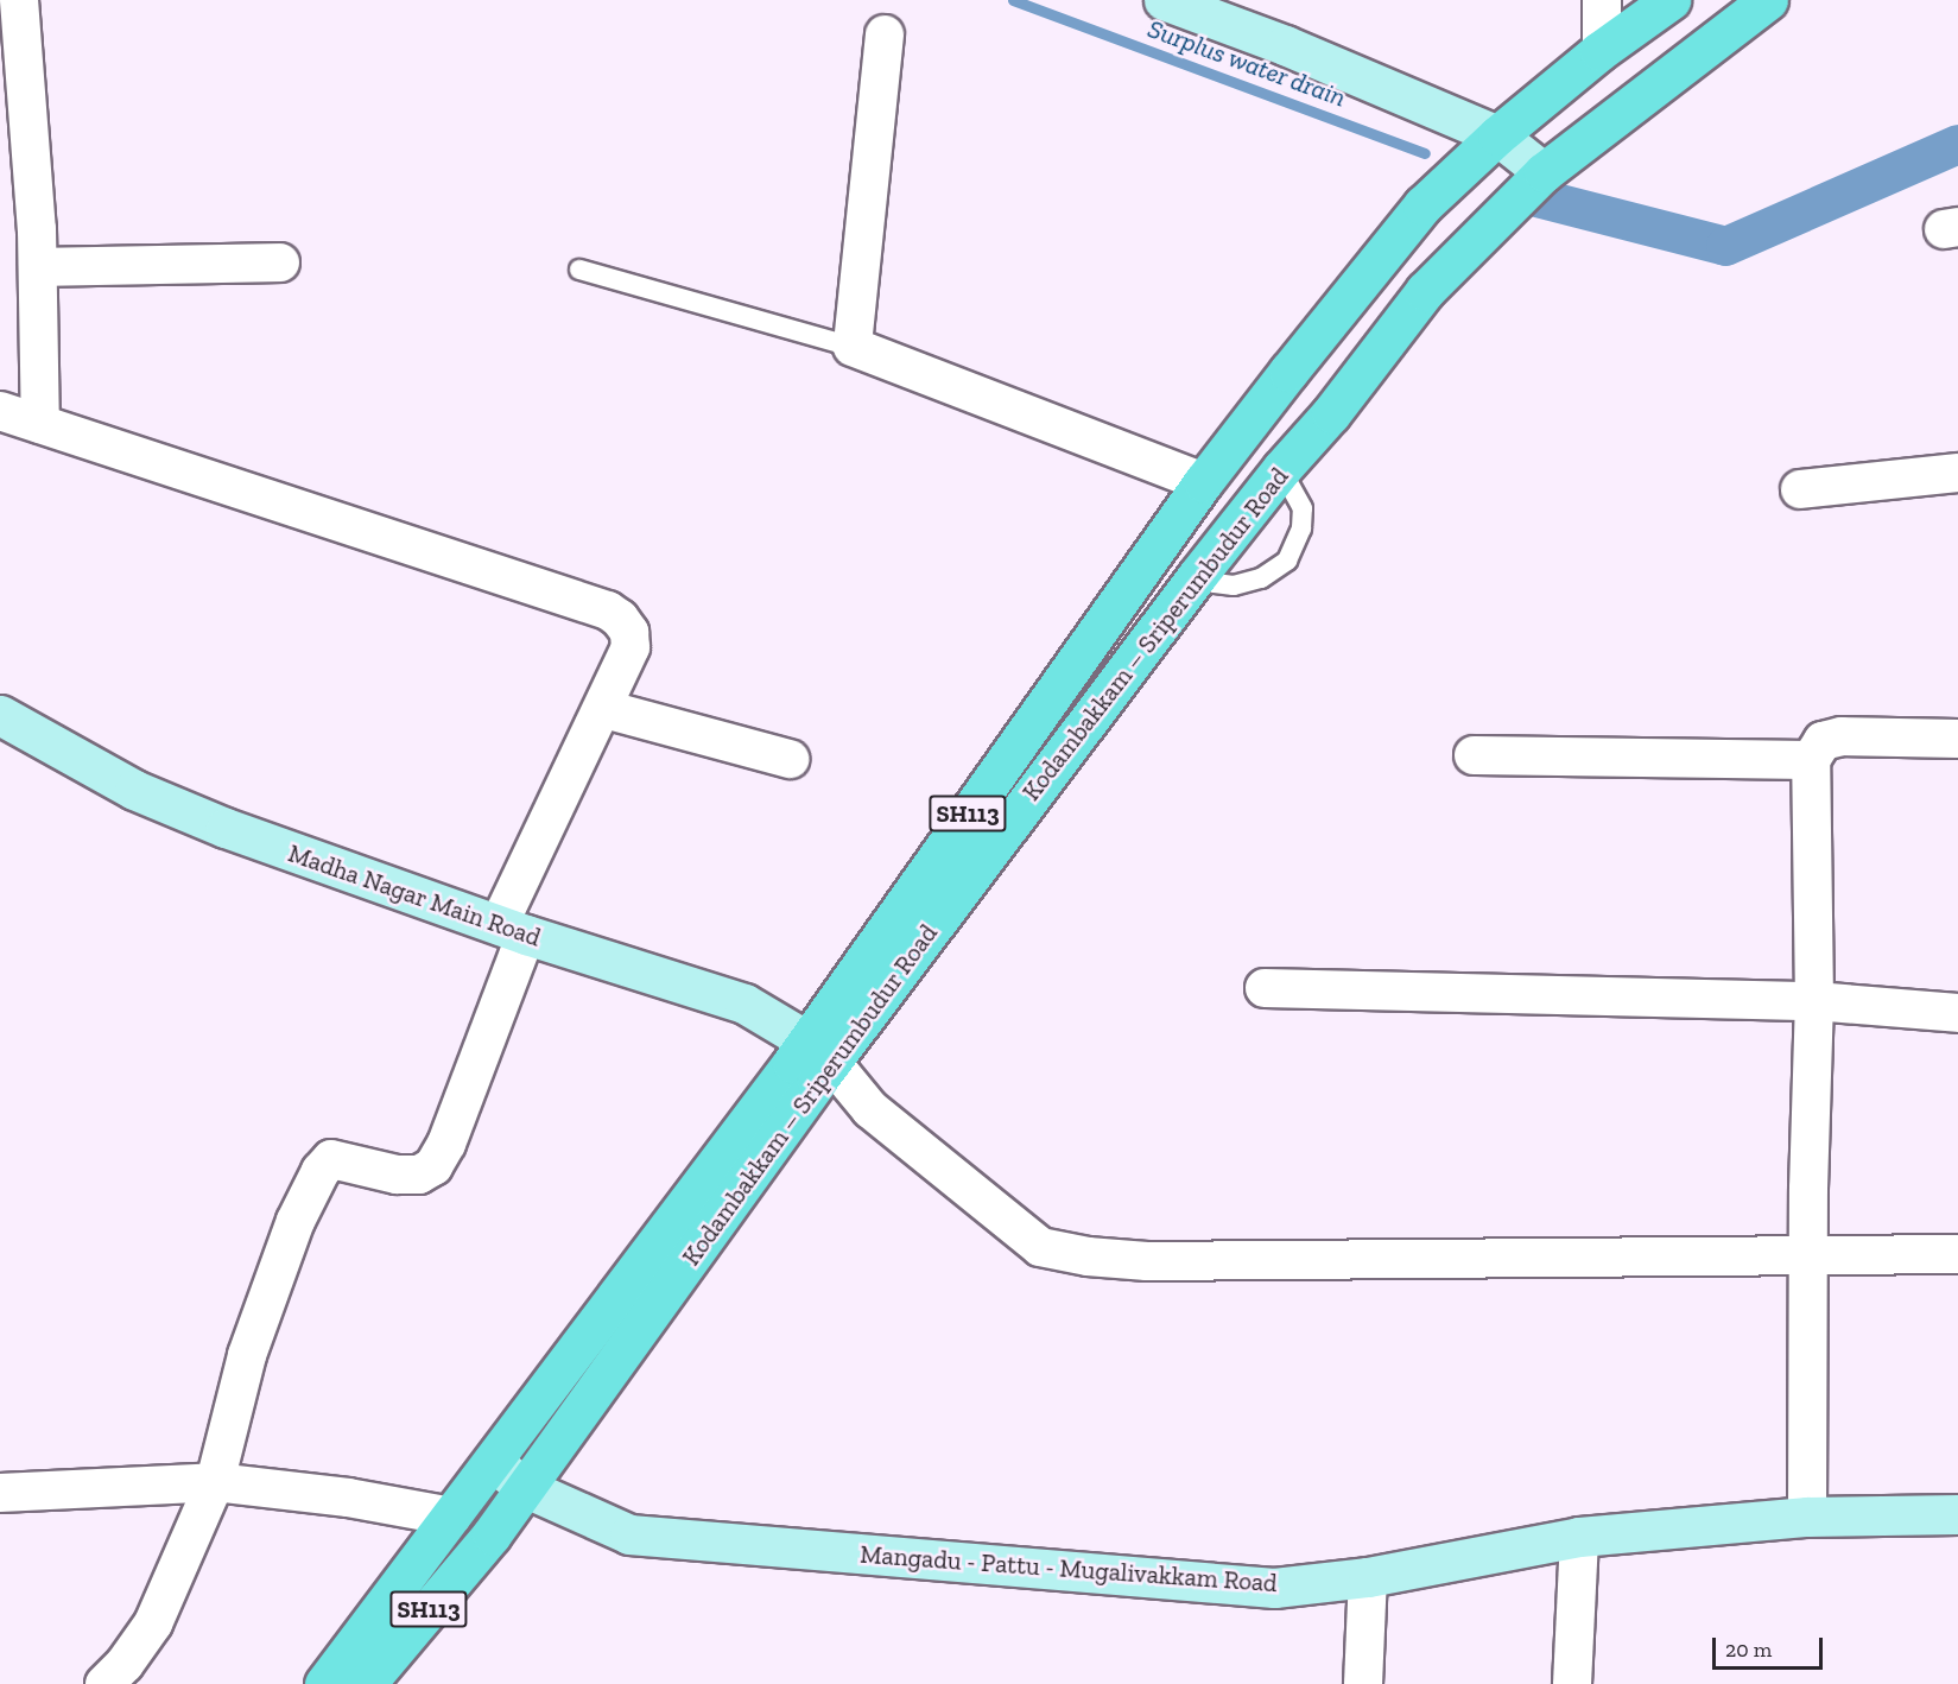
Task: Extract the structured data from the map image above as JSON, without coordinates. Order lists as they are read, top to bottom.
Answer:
{
  "streets": {
    "main road": ["Kodambakkam – Sriperumbudur Road", "SH113"],
    "street": ["Madha Nagar Main Road", "Mangadu - Pattu - Mugalivakkam Road"]
  },
  "crossings": [
    ["Kodambakkam – Sriperumbudur Road", "Madha Nagar Main Road"],
    ["Kodambakkam – Sriperumbudur Road", "Mangadu - Pattu - Mugalivakkam Road"]
  ],
  "water": ["Surplus water drain"],
  "scale_bar": "20 m"
}
